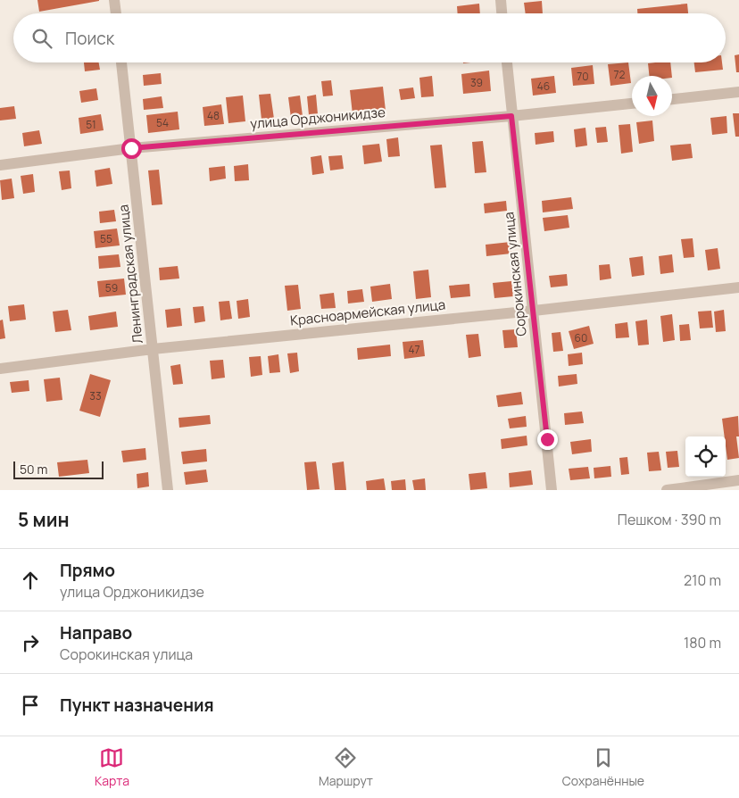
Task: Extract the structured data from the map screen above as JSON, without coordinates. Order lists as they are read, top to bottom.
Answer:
{
  "streets": {
    "street": [
      "улица Орджоникидзе",
      "Ленинградская улица",
      "Сорокинская улица",
      "Красноармейская улица"
    ]
  },
  "crossings": [
    ["улица Орджоникидзе", "Ленинградская улица"],
    ["улица Орджоникидзе", "Сорокинская улица"],
    ["Ленинградская улица", "Красноармейская улица"],
    ["Сорокинская улица", "Красноармейская улица"]
  ],
  "house_numbers": [
    "72",
    "70",
    "39",
    "46",
    "48",
    "54",
    "51",
    "55",
    "59",
    "60",
    "47",
    "33"
  ],
  "scale_bar": "50 m",
  "north": "bottom",
  "page": {
    "search": "Поиск",
    "scale": "50 m",
    "heading": ["5 мин", "Пешком · 390 m"],
    "list": [
      ["Прямо", "улица Орджоникидзе", "210 m"],
      ["Направо", "Сорокинская улица", "180 m"],
      "Пункт назначения"
    ],
    "nav": ["Карта", "Маршрут", "Сохранённые"]
  }
}
